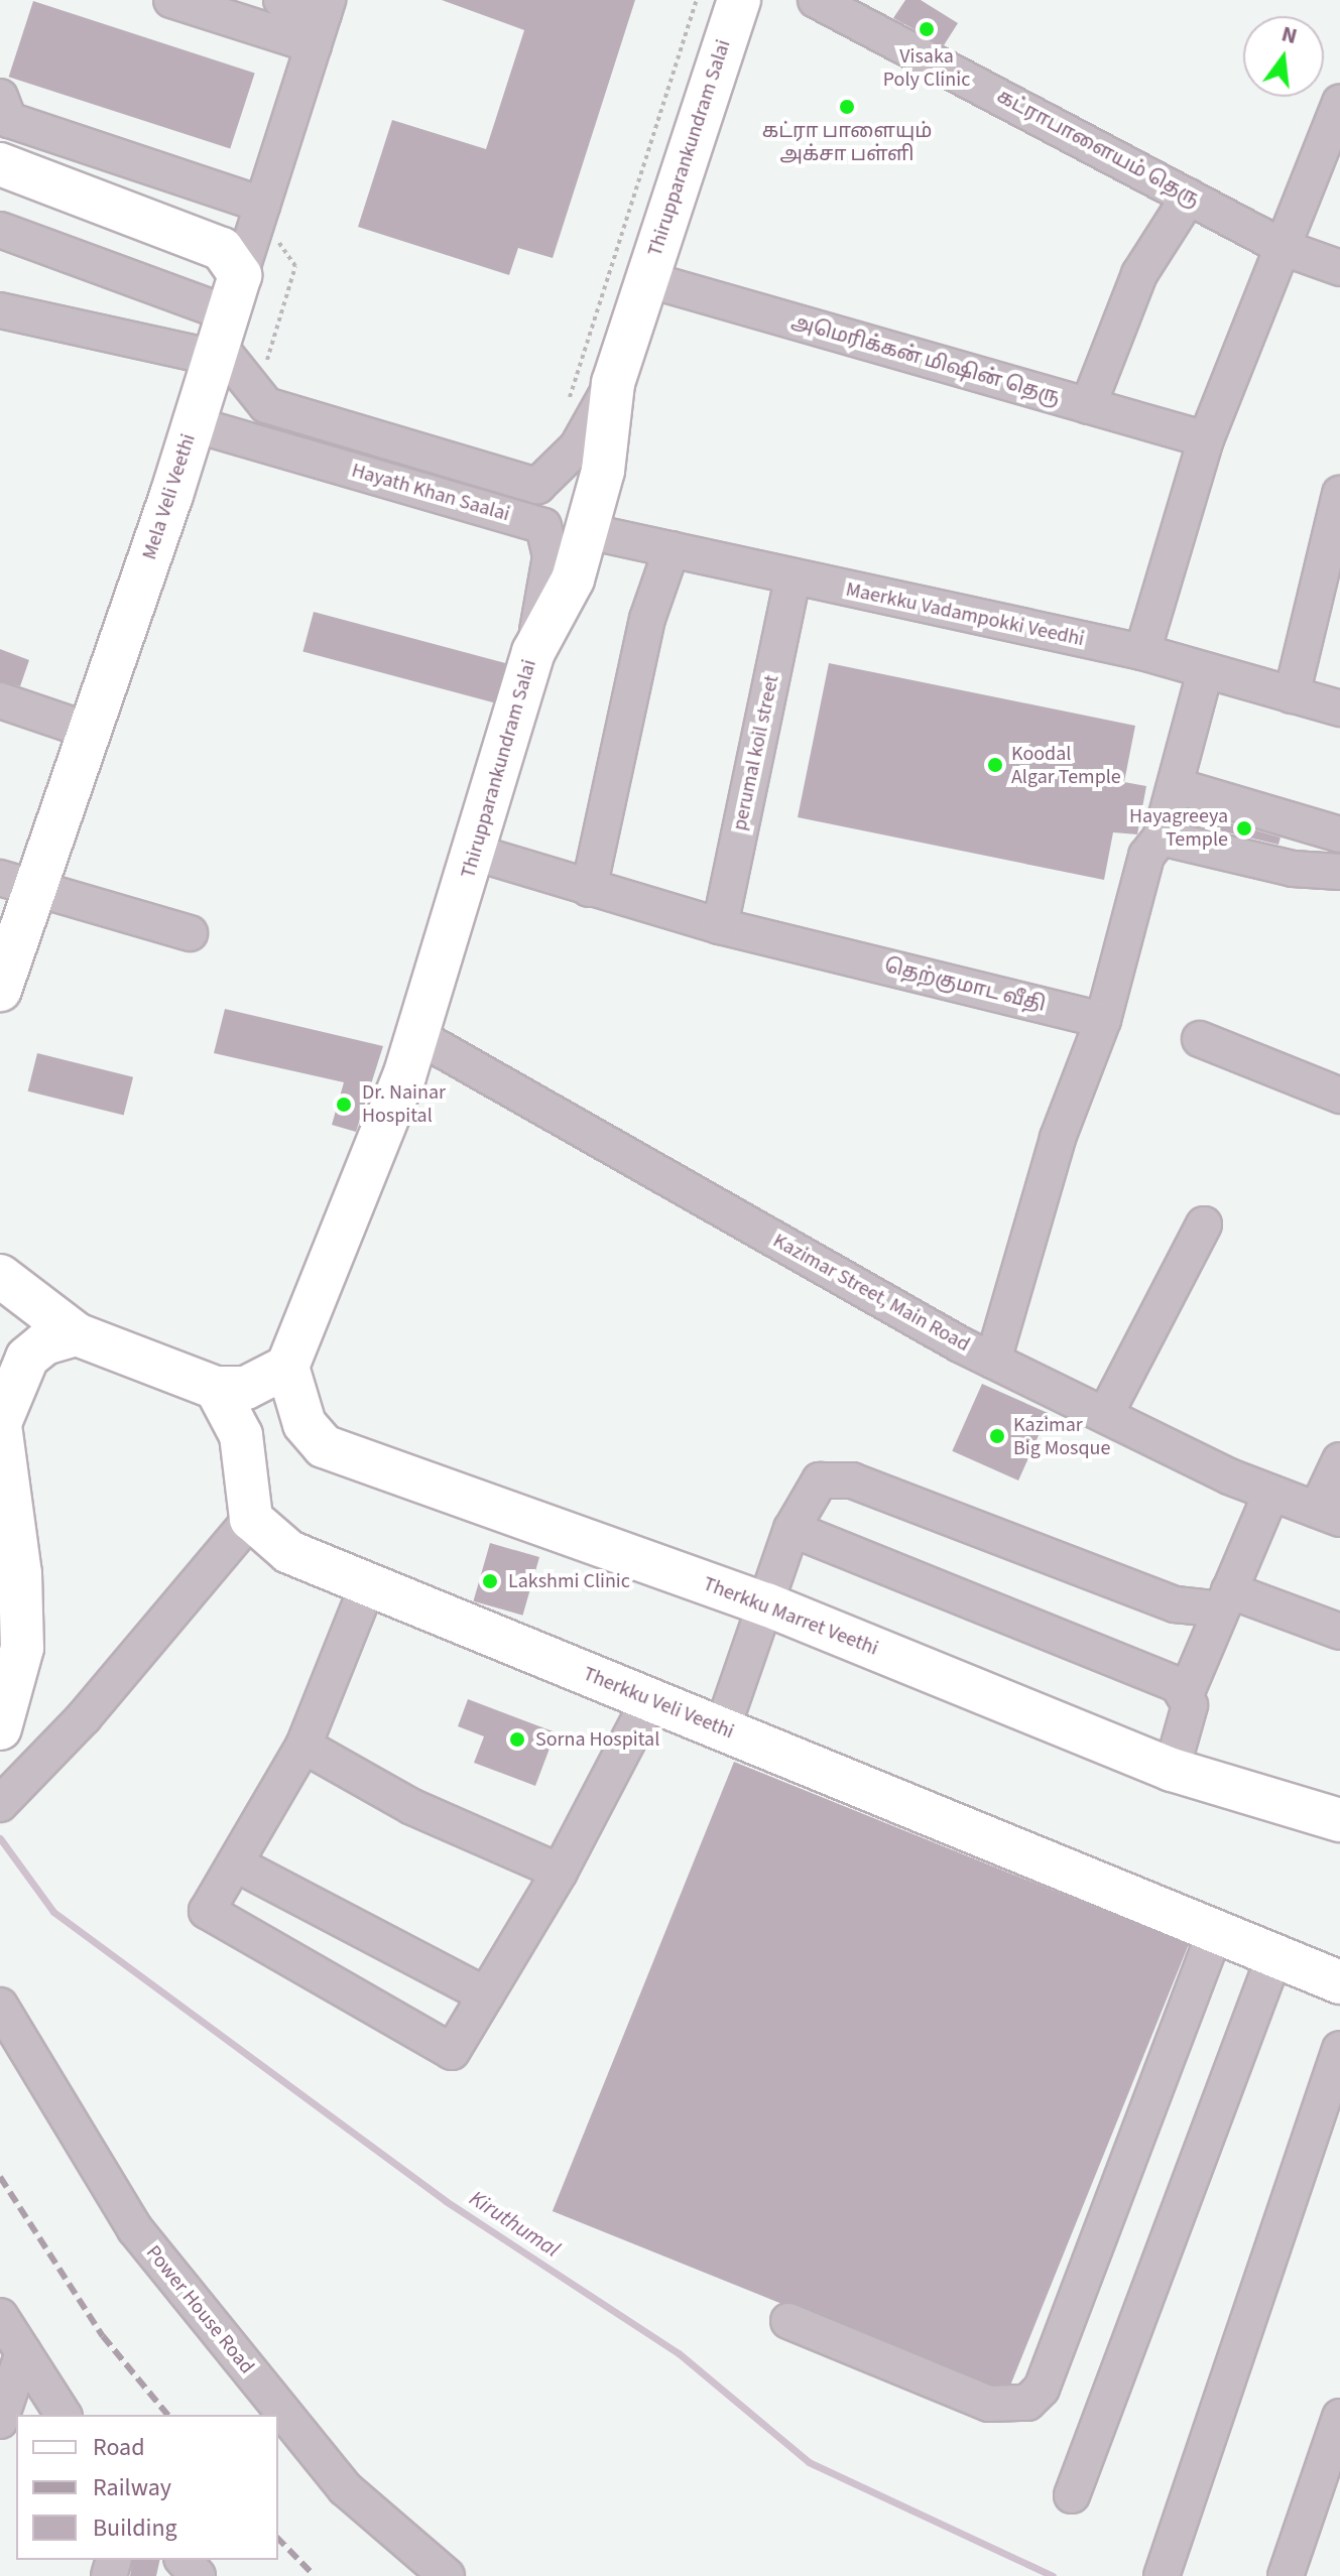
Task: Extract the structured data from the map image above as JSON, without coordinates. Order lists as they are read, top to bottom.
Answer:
{
  "streets": {
    "main road": [
      "Thirupparankundram Salai",
      "Mela Veli Veethi",
      "Therkku Marret Veethi",
      "Therkku Veli Veethi"
    ],
    "street": [
      "கட்ராபாளையம் தெரு",
      "அமெரிக்கன் மிஷின் தெரு",
      "Hayath Khan Saalai",
      "Maerkku Vadampokki Veedhi",
      "perumal koil street",
      "தெற்குமாட வீதி",
      "Kazimar Street, Main Road",
      "Power House Road"
    ]
  },
  "crossings": [
    ["Thirupparankundram Salai", "அமெரிக்கன் மிஷின் தெரு"],
    ["Thirupparankundram Salai", "Hayath Khan Saalai"],
    ["Thirupparankundram Salai", "Maerkku Vadampokki Veedhi"],
    ["Thirupparankundram Salai", "தெற்குமாட வீதி"],
    ["Thirupparankundram Salai", "Kazimar Street, Main Road"],
    ["Hayath Khan Saalai", "Mela Veli Veethi"],
    ["Maerkku Vadampokki Veedhi", "perumal koil street"],
    ["perumal koil street", "தெற்குமாட வீதி"]
  ],
  "water": ["Kiruthumal"],
  "places": [
    "Visaka Poly Clinic",
    "கட்ரா பாளையும் அக்சா பள்ளி",
    "Koodal Algar Temple",
    "Hayagreeya Temple",
    "Dr. Nainar Hospital",
    "Kazimar Big Mosque",
    "Lakshmi Clinic",
    "Sorna Hospital"
  ],
  "legend": ["Road", "Railway", "Building"],
  "north": "top"
}
